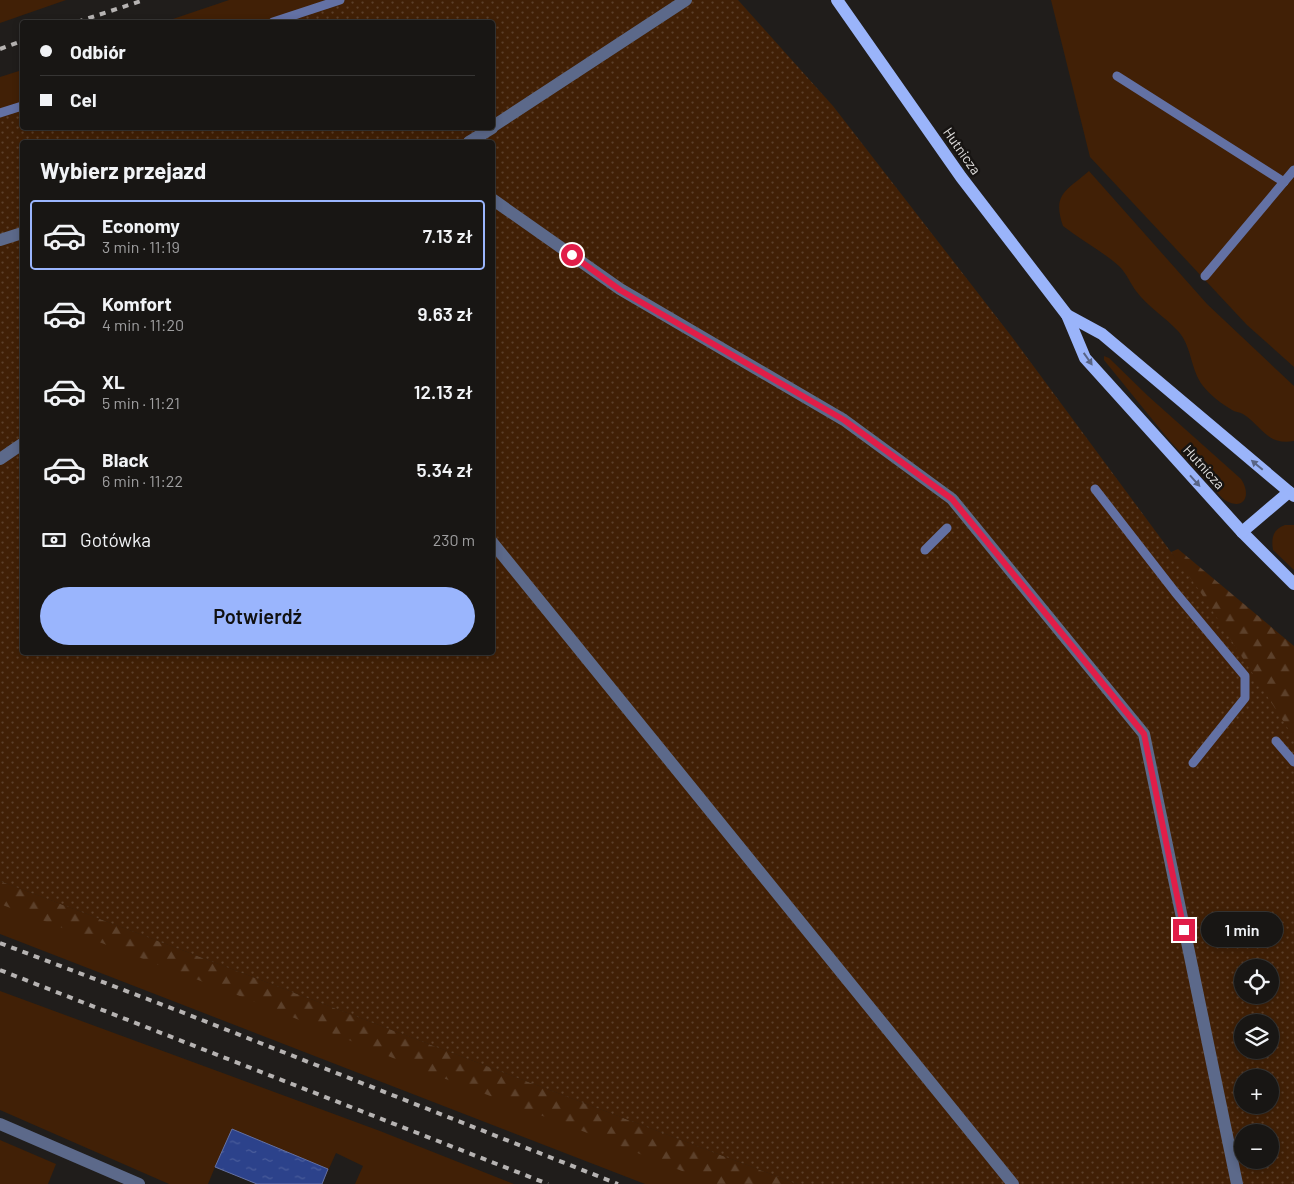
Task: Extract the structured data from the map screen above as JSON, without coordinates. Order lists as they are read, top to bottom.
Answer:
{
  "streets": {
    "main road": ["Hutnicza"]
  },
  "page": {
    "banner": ["Odbiór", "Cel"],
    "heading": "Wybierz przejazd",
    "list": [
      {
        "name": "Economy",
        "note": "3 min · 11:19",
        "value": "7.13 zł"
      },
      {
        "name": "Komfort",
        "note": "4 min · 11:20",
        "value": "9.63 zł"
      },
      {
        "name": "XL",
        "note": "5 min · 11:21",
        "value": "12.13 zł"
      },
      {
        "name": "Black",
        "note": "6 min · 11:22",
        "value": "5.34 zł"
      }
    ],
    "pay": ["Gotówka", "230 m"],
    "buttons": "Potwierdź",
    "bubble": "1 min",
    "map_buttons": ["+", "−"]
  }
}
